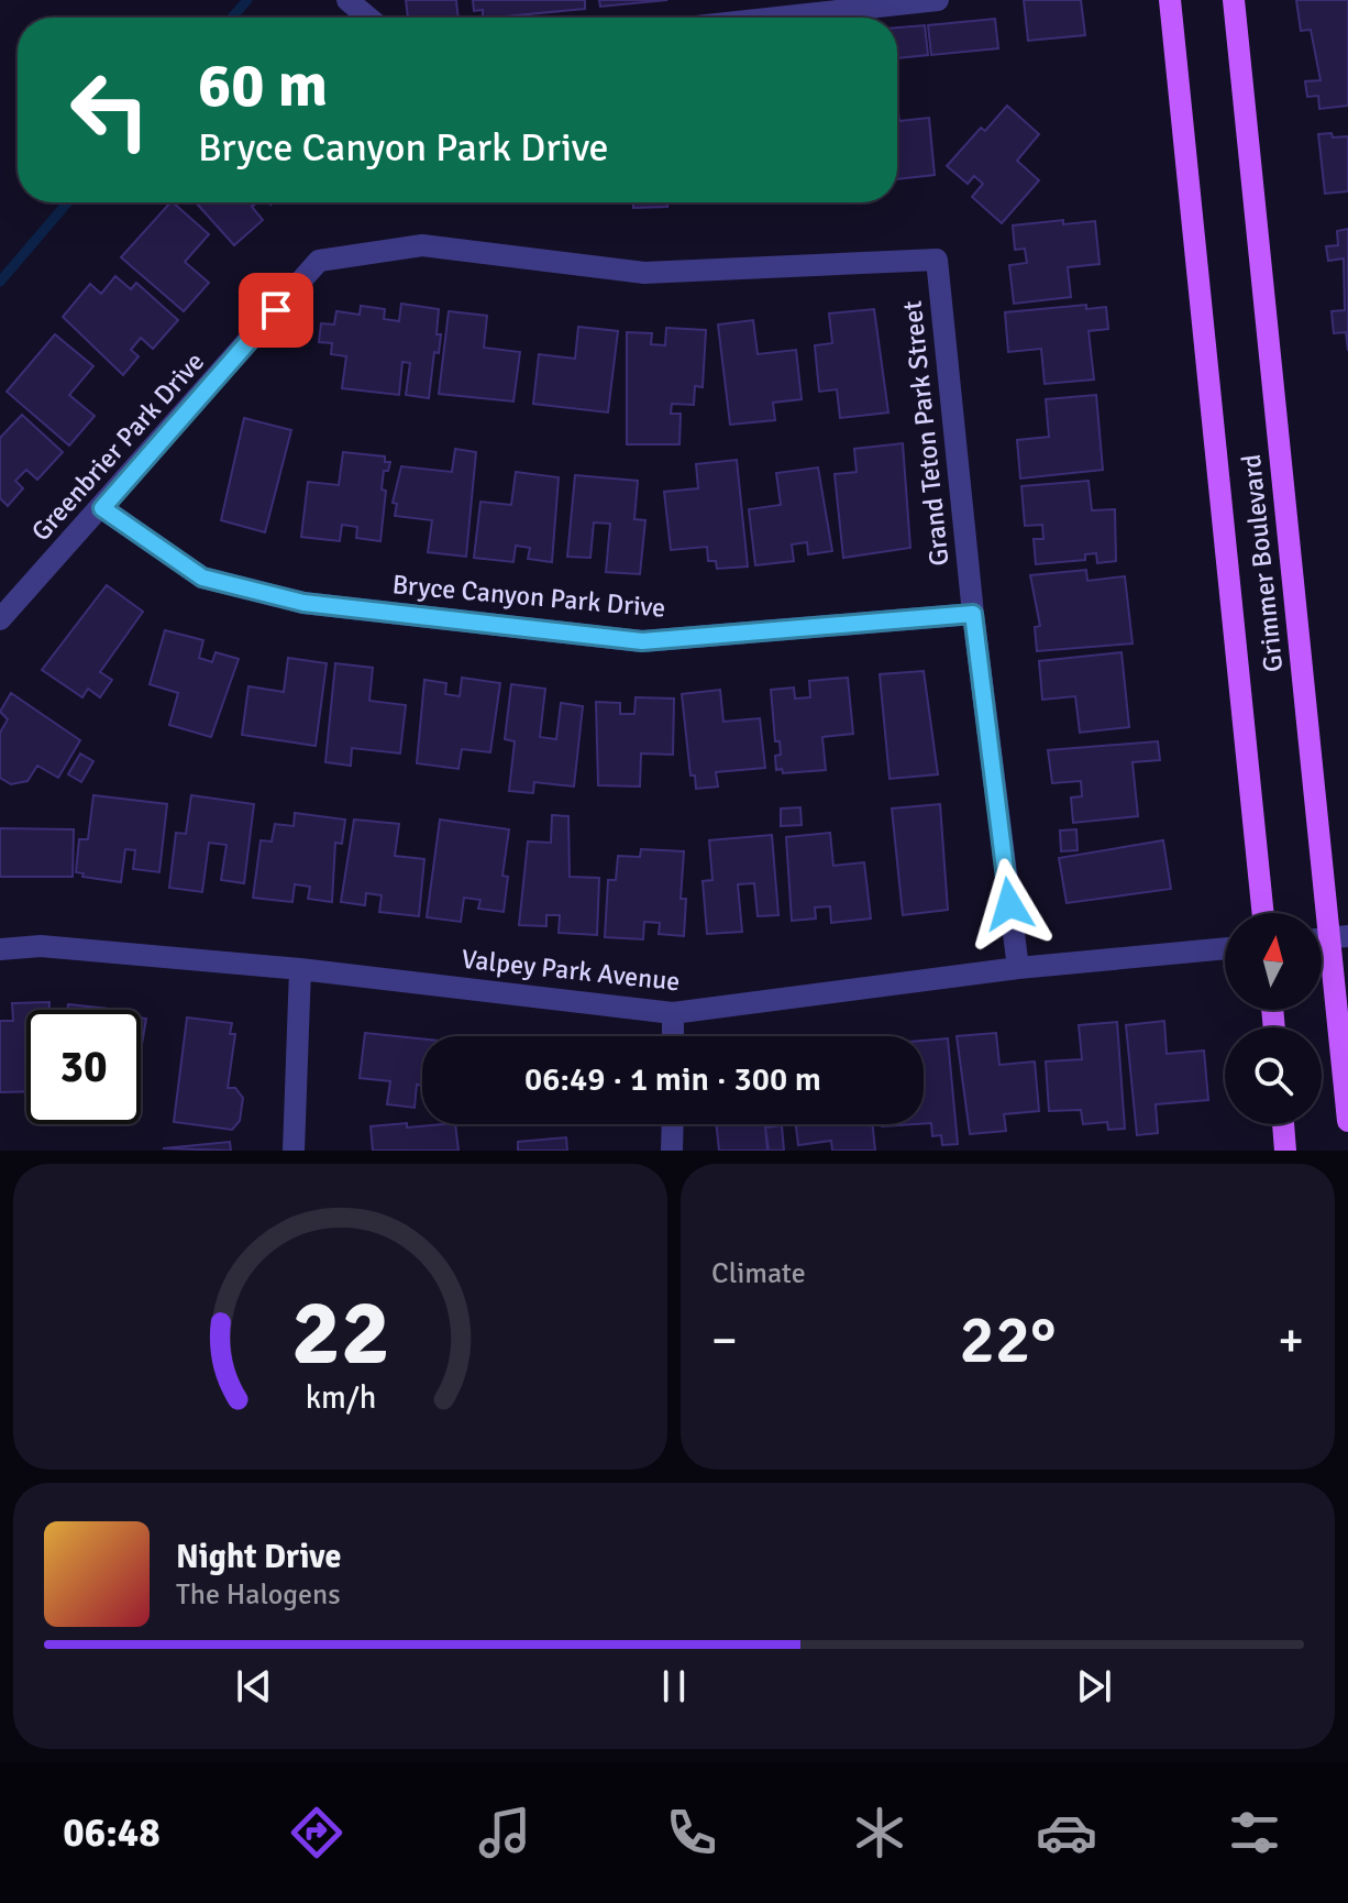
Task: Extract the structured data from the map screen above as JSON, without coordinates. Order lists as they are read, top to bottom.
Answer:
{
  "streets": {
    "main road": ["Grimmer Boulevard"],
    "street": [
      "Grand Teton Park Street",
      "Greenbrier Park Drive",
      "Bryce Canyon Park Drive",
      "Valpey Park Avenue"
    ]
  },
  "crossings": [
    ["Grand Teton Park Street", "Greenbrier Park Drive"],
    ["Grand Teton Park Street", "Bryce Canyon Park Drive"],
    ["Grand Teton Park Street", "Valpey Park Avenue"],
    ["Greenbrier Park Drive", "Bryce Canyon Park Drive"]
  ],
  "north": "top",
  "page": {
    "turn": ["60 m", "Bryce Canyon Park Drive"],
    "limit": "30",
    "trip": "06:49 · 1 min · 300 m",
    "tile": "Climate",
    "heat": ["−", "22°", "+"],
    "song": ["Night Drive", "The Halogens"],
    "tabs": "06:48",
    "gauge": ["22", "km/h"]
  }
}
